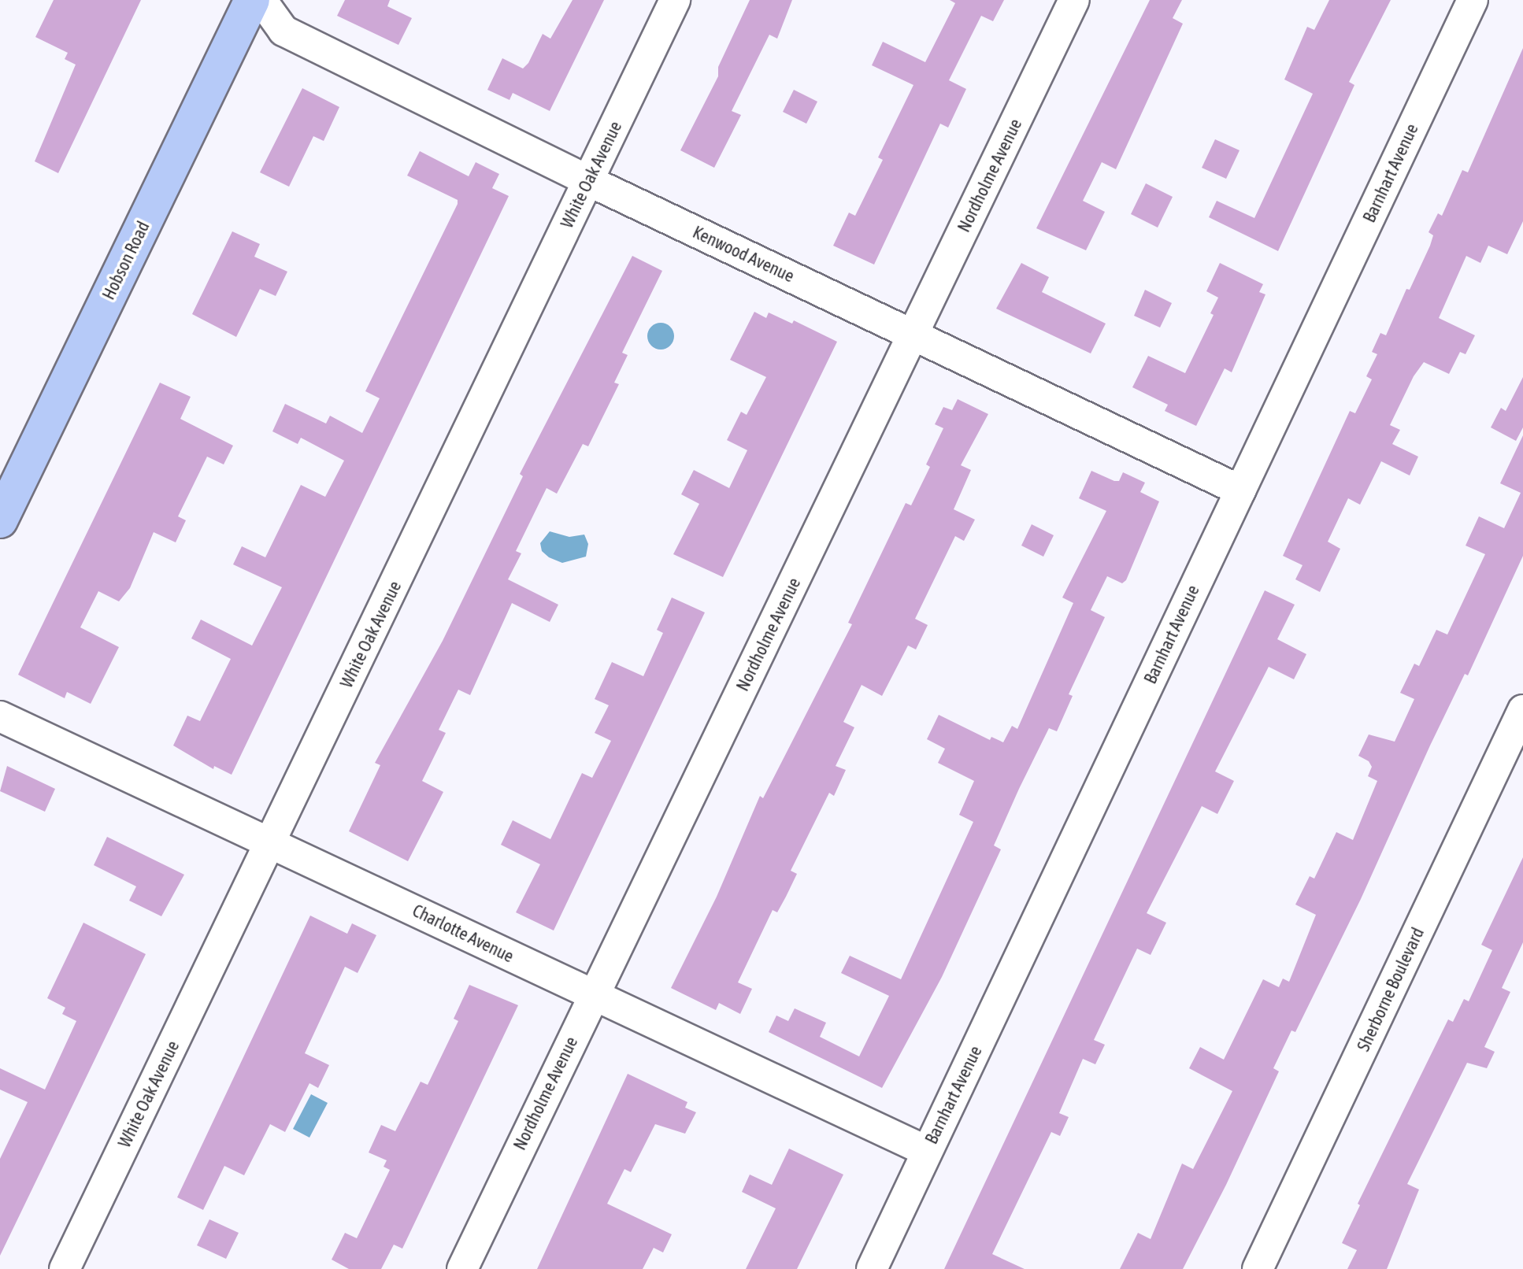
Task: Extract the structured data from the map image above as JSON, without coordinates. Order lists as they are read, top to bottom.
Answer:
{
  "streets": {
    "main road": ["Hobson Road"],
    "street": [
      "Barnhart Avenue",
      "White Oak Avenue",
      "Nordholme Avenue",
      "Kenwood Avenue",
      "Charlotte Avenue",
      "Sherborne Boulevard"
    ]
  },
  "crossings": [
    ["Barnhart Avenue", "Kenwood Avenue"],
    ["Barnhart Avenue", "Charlotte Avenue"],
    ["White Oak Avenue", "Kenwood Avenue"],
    ["White Oak Avenue", "Charlotte Avenue"],
    ["Nordholme Avenue", "Kenwood Avenue"],
    ["Nordholme Avenue", "Charlotte Avenue"]
  ]
}
